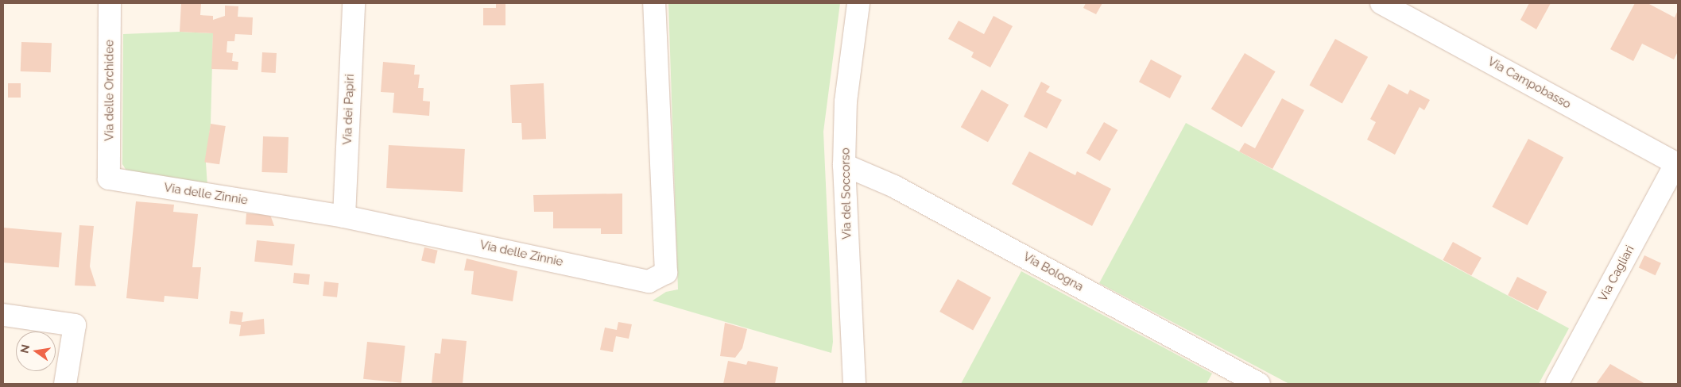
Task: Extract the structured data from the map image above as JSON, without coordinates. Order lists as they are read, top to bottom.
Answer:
{
  "streets": {
    "street": [
      "Via Campobasso",
      "Via delle Orchidee",
      "Via dei Papiri",
      "Via del Soccorso",
      "Via delle Zinnie",
      "Via Bologna",
      "Via Cagliari"
    ]
  },
  "crossings": [
    ["Via Campobasso", "Via Cagliari"],
    ["Via delle Orchidee", "Via delle Zinnie"],
    ["Via dei Papiri", "Via delle Zinnie"],
    ["Via del Soccorso", "Via Bologna"]
  ],
  "north": "left"
}
